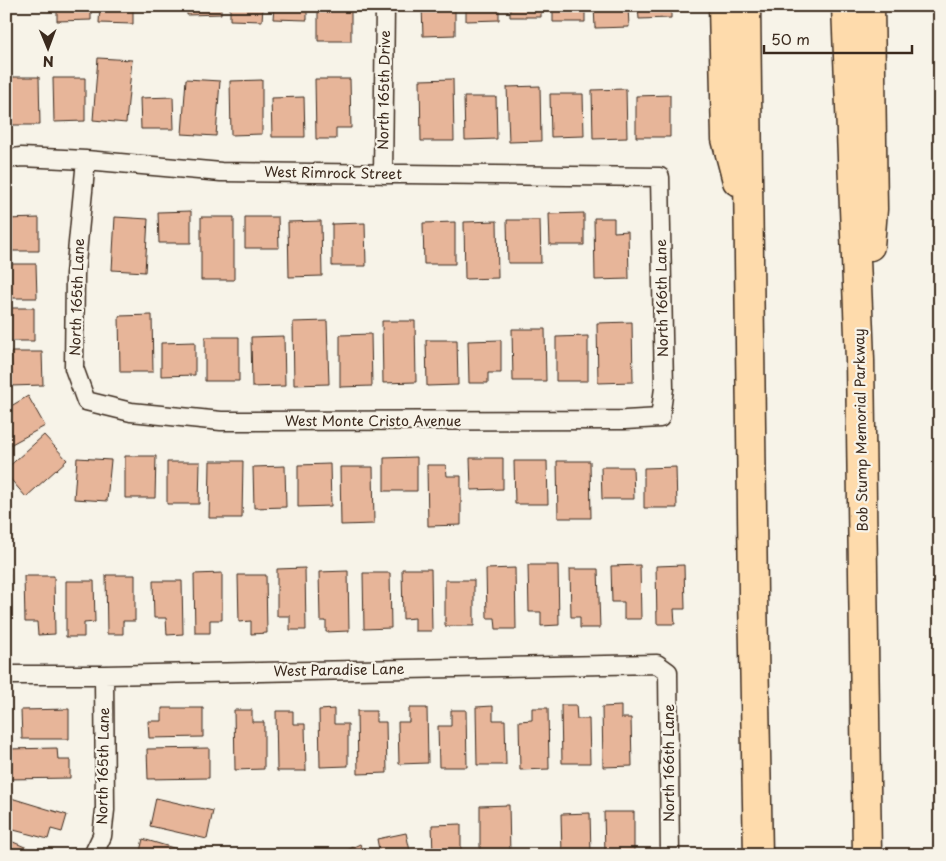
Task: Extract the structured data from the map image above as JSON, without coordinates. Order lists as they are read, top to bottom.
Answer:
{
  "streets": {
    "highway": ["Bob Stump Memorial Parkway"],
    "street": [
      "North 165th Drive",
      "West Rimrock Street",
      "North 165th Lane",
      "North 166th Lane",
      "West Monte Cristo Avenue",
      "West Paradise Lane"
    ]
  },
  "crossings": [
    ["North 165th Drive", "West Rimrock Street"],
    ["West Rimrock Street", "North 165th Lane"],
    ["West Rimrock Street", "North 166th Lane"],
    ["North 165th Lane", "West Monte Cristo Avenue"],
    ["North 165th Lane", "West Paradise Lane"],
    ["North 166th Lane", "West Monte Cristo Avenue"],
    ["North 166th Lane", "West Paradise Lane"]
  ],
  "scale_bar": "50 m",
  "north": "bottom"
}
